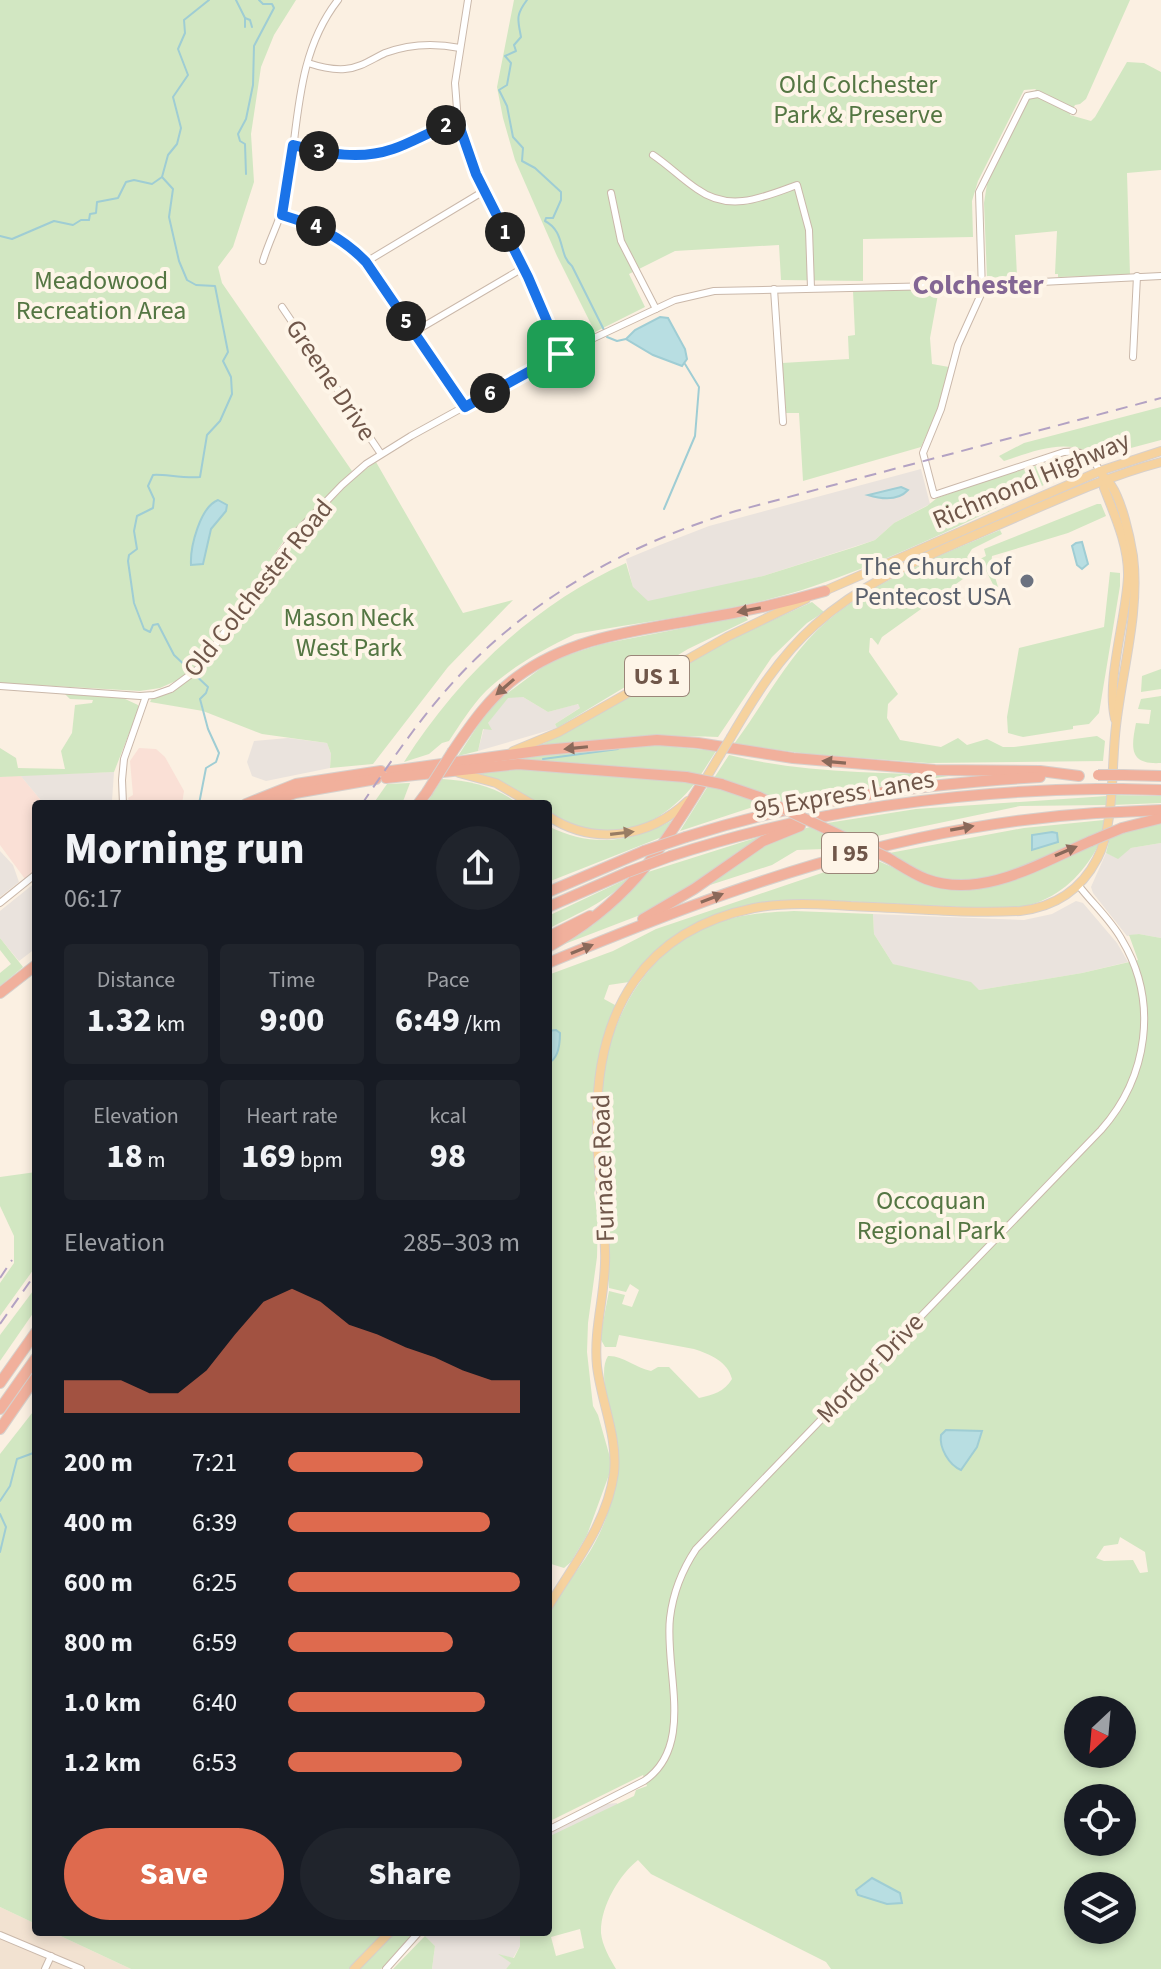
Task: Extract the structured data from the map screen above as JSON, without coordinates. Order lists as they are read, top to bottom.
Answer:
{
  "streets": {
    "highway": [
      "Richmond Highway",
      "US 1",
      "95 Express Lanes",
      "I 95"
    ],
    "main road": ["Furnace Road"],
    "street": ["Greene Drive", "Old Colchester Road", "Mordor Drive"]
  },
  "crossings": [
    ["Greene Drive", "Old Colchester Road"],
    ["Furnace Road", "Mordor Drive"]
  ],
  "districts": ["Colchester"],
  "parks": [
    "Old Colchester Park & Preserve",
    "Meadowood Recreation Area",
    "Mason Neck West Park",
    "Occoquan Regional Park"
  ],
  "places": ["The Church of Pentecost USA"],
  "north": "bottom left",
  "page": {
    "pins": [
      "2",
      "3",
      "4",
      "1",
      "5",
      "6"
    ],
    "heading": ["Morning run", "06:17"],
    "stats": [
      ["Distance", "1.32 km"],
      ["Time", "9:00"],
      ["Pace", "6:49 /km"],
      ["Elevation", "18 m"],
      ["Heart rate", "169 bpm"],
      ["kcal", "98"]
    ],
    "chart": ["Elevation", "285–303 m"],
    "list": [
      {
        "name": "200 m",
        "note": "7:21"
      },
      {
        "name": "400 m",
        "note": "6:39"
      },
      {
        "name": "600 m",
        "note": "6:25"
      },
      {
        "name": "800 m",
        "note": "6:59"
      },
      {
        "name": "1.0 km",
        "note": "6:40"
      },
      {
        "name": "1.2 km",
        "note": "6:53"
      }
    ],
    "buttons": ["Save", "Share"]
  }
}
